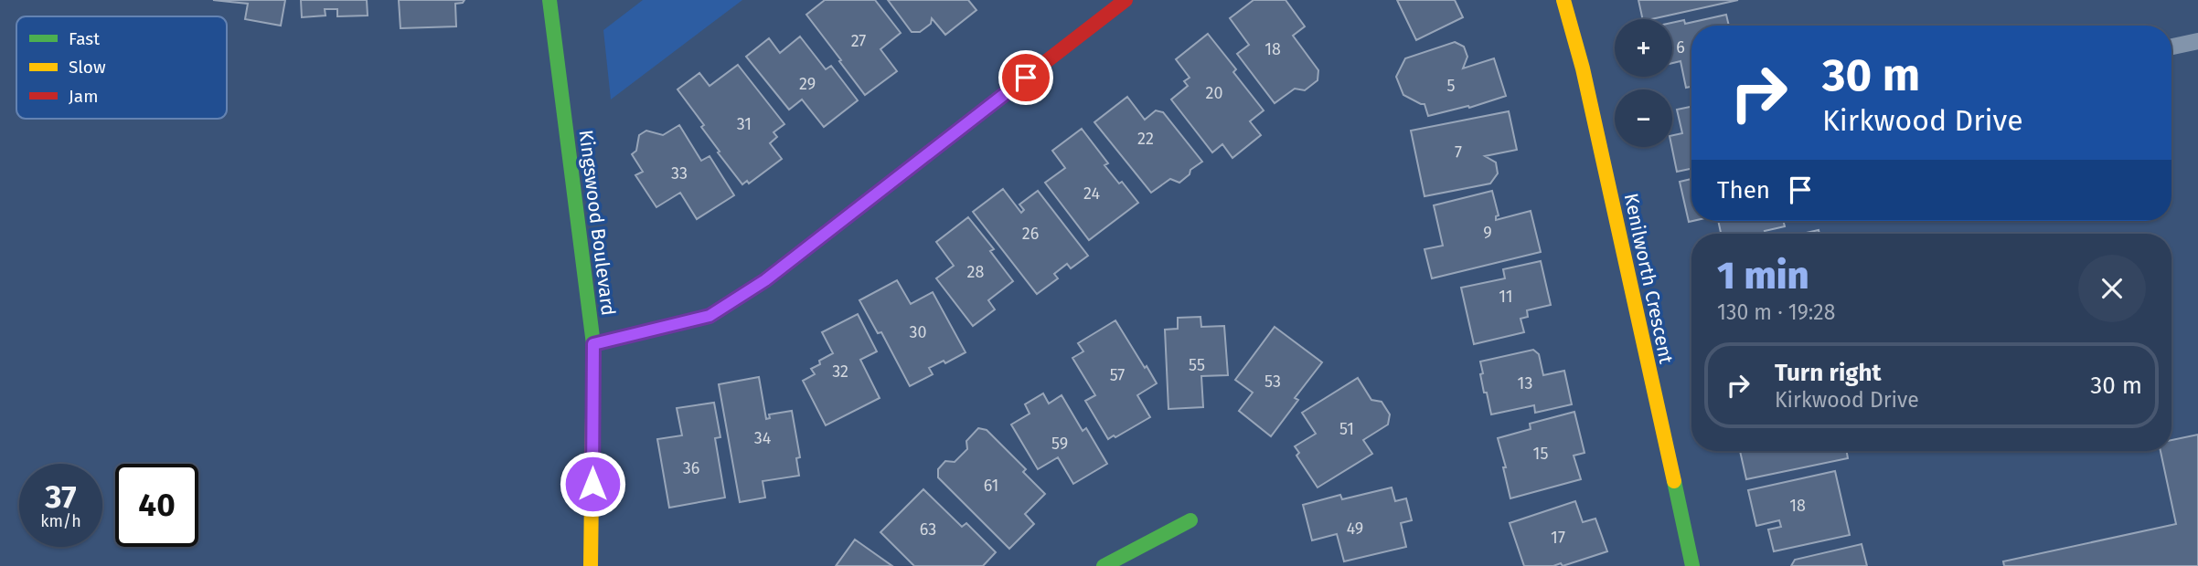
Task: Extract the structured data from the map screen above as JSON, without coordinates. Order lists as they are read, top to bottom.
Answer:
{
  "streets": {
    "street": ["Kingswood Boulevard", "Kenilworth Crescent"]
  },
  "house_numbers": [
    "27",
    "6",
    "18",
    "29",
    "5",
    "20",
    "31",
    "22",
    "7",
    "33",
    "24",
    "9",
    "26",
    "28",
    "11",
    "30",
    "55",
    "32",
    "57",
    "53",
    "13",
    "51",
    "34",
    "59",
    "15",
    "36",
    "61",
    "18",
    "49",
    "63",
    "17"
  ],
  "legend": ["Fast", "Slow", "Jam"],
  "page": {
    "map_buttons": ["+", "−"],
    "turn": ["30 m", "Kirkwood Drive"],
    "then": "Then",
    "heading": ["1 min", "130 m · 19:28"],
    "list": [
      {
        "name": "Turn right",
        "note": "Kirkwood Drive",
        "value": "30 m"
      }
    ],
    "speed": "37 km/h",
    "limit": "40"
  }
}
